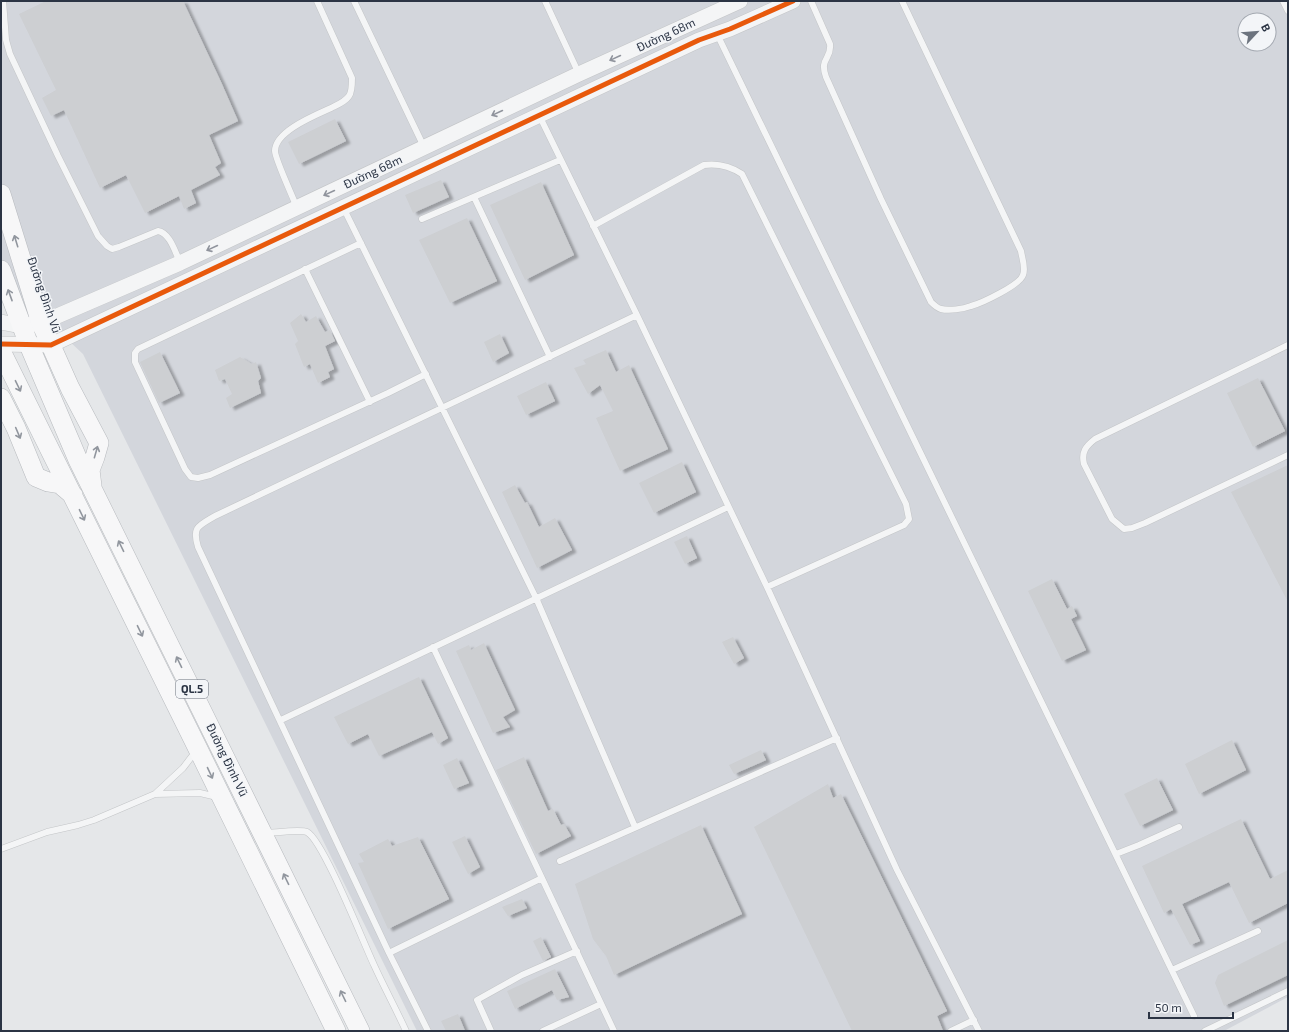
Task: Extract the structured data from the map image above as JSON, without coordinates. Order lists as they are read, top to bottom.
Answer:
{
  "streets": {
    "highway": ["Đường Đình Vũ", "QL.5"],
    "street": ["Đường 68m"]
  },
  "crossings": [
    ["Đường 68m", "Đường Đình Vũ"]
  ],
  "scale_bar": "50 m",
  "north": "top right"
}
